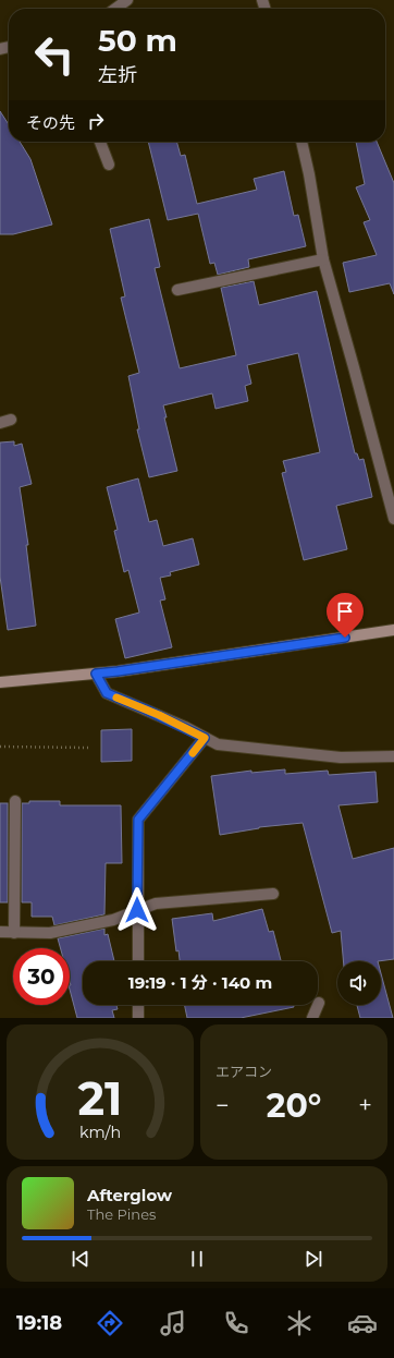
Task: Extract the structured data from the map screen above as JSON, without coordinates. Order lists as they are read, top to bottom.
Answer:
{
  "page": {
    "turn": ["50 m", "左折"],
    "then": "その先",
    "limit": "30",
    "trip": "19:19 · 1 分 · 140 m",
    "tile": "エアコン",
    "heat": ["−", "20°", "+"],
    "song": ["Afterglow", "The Pines"],
    "tabs": "19:18",
    "gauge": ["21", "km/h"]
  }
}
